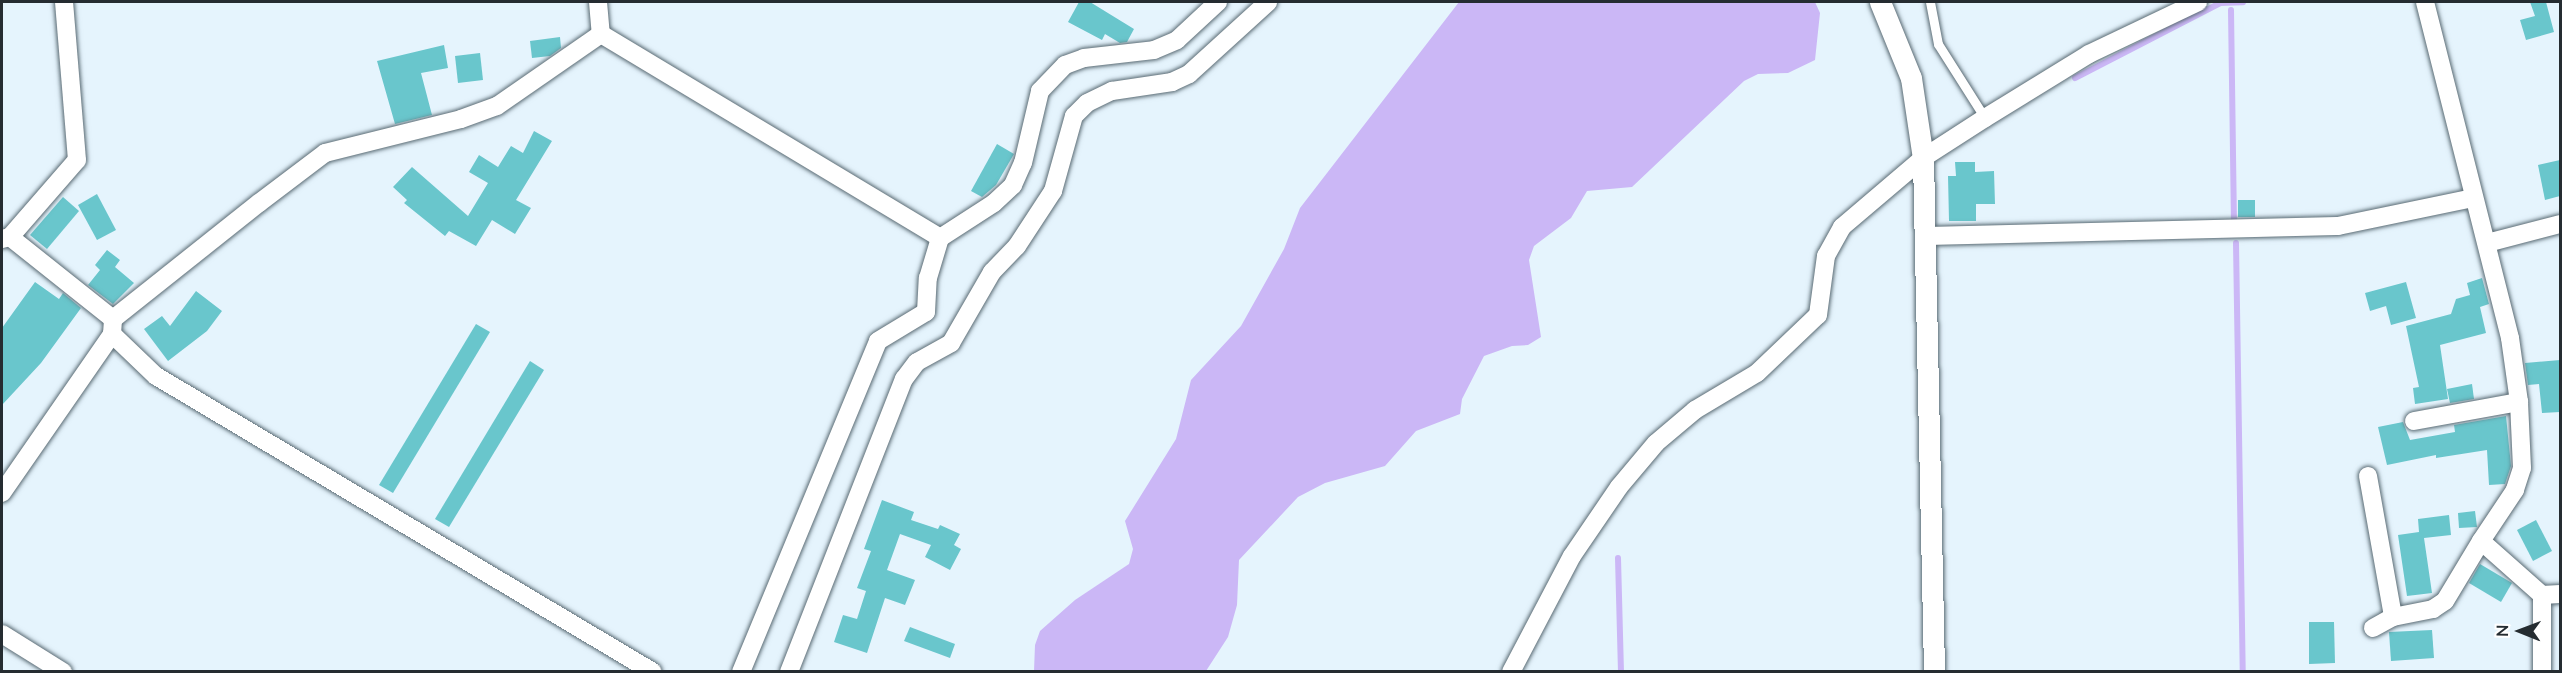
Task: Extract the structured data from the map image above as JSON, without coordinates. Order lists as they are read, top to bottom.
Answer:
{
  "north": "left"
}
